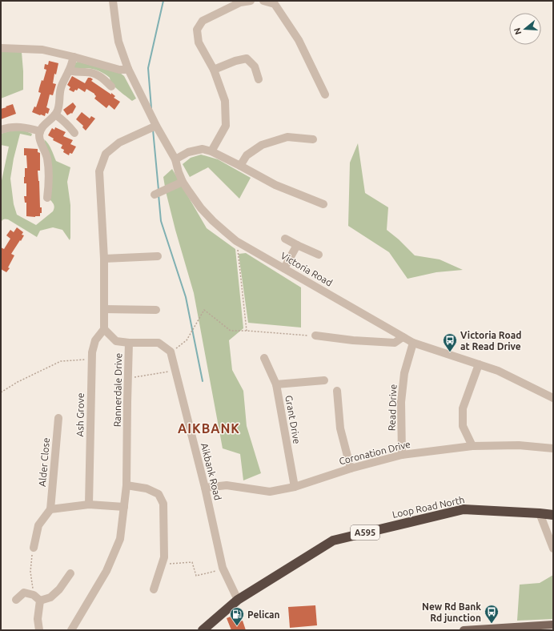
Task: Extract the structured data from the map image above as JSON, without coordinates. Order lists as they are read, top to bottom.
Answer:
{
  "streets": {
    "highway": ["Loop Road North", "A595"],
    "street": [
      "Victoria Road",
      "Rannerdale Drive",
      "Read Drive",
      "Ash Grove",
      "Grant Drive",
      "Coronation Drive",
      "Alder Close",
      "Aikbank Road"
    ]
  },
  "crossings": [
    ["Victoria Road", "Read Drive"],
    ["Rannerdale Drive", "Ash Grove"],
    ["Read Drive", "Coronation Drive"],
    ["Grant Drive", "Coronation Drive"],
    ["Coronation Drive", "Aikbank Road"],
    ["Aikbank Road", "Loop Road North"]
  ],
  "districts": ["AIKBANK"],
  "places": {
    "bus stop": ["Victoria Road at Read Drive", "New Rd Bank Rd junction"],
    "fuel station": ["Pelican"]
  },
  "north": "left"
}
